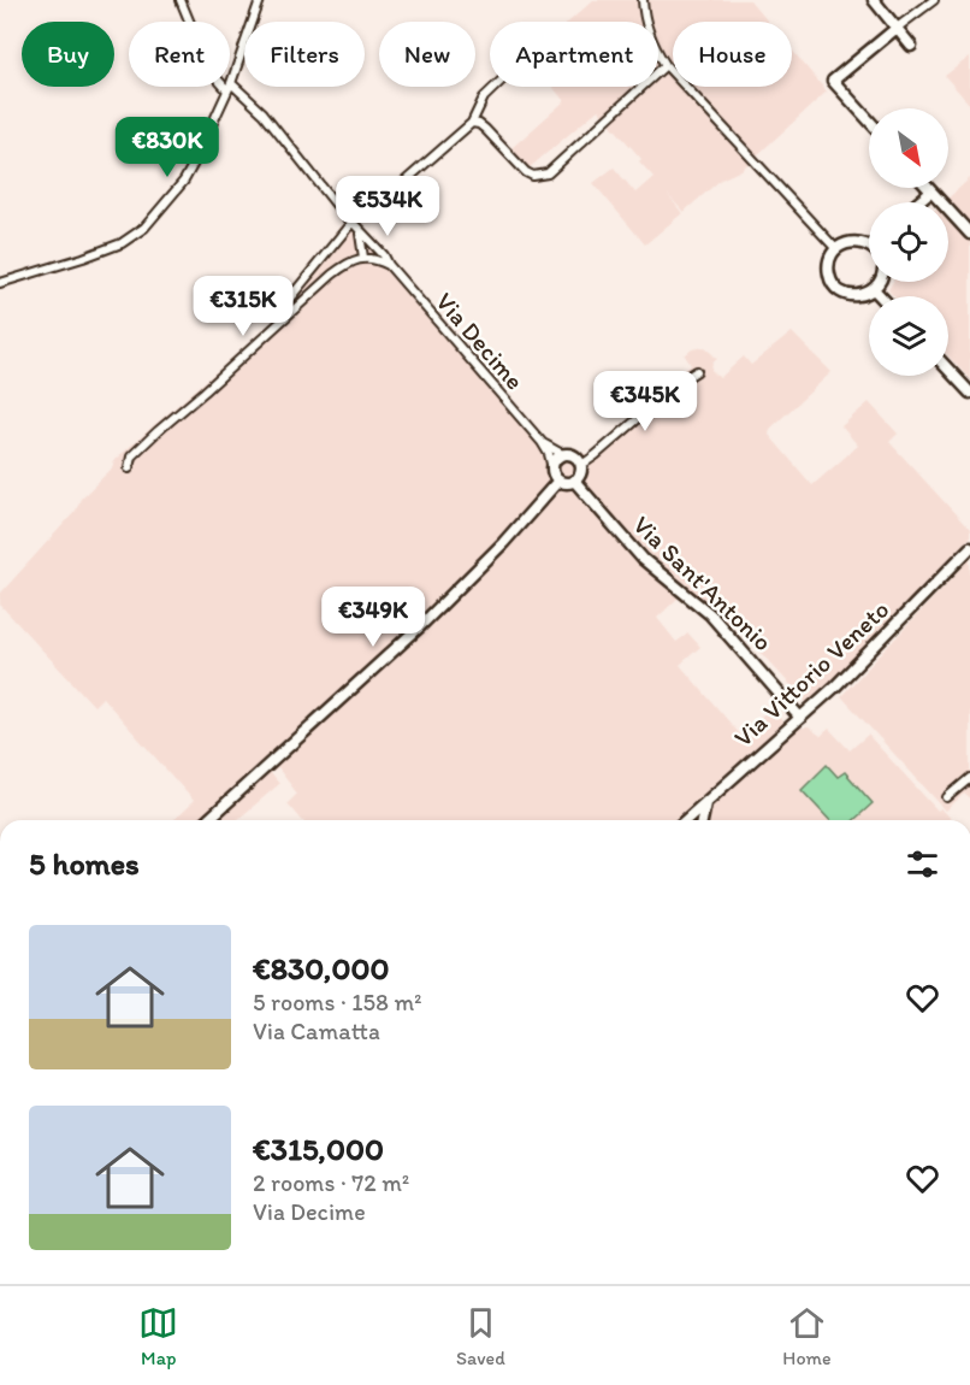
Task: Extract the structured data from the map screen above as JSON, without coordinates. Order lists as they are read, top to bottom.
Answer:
{
  "streets": {
    "street": ["Via Decime", "Via Sant'Antonio", "Via Vittorio Veneto"]
  },
  "crossings": [
    ["Via Decime", "Via Sant'Antonio"],
    ["Via Sant'Antonio", "Via Vittorio Veneto"]
  ],
  "north": "bottom right",
  "page": {
    "chip": [
      "Buy",
      "Rent",
      "Filters",
      "New",
      "Apartment",
      "House"
    ],
    "price": [
      "€830K",
      "€534K",
      "€315K",
      "€345K",
      "€349K"
    ],
    "heading": "5 homes",
    "list": [
      {
        "name": "€830,000",
        "note": "5 rooms · 158 m² · Via Camatta"
      },
      {
        "name": "€315,000",
        "note": "2 rooms · 72 m² · Via Decime"
      }
    ],
    "tabs": ["Map", "Saved", "Home"]
  }
}
